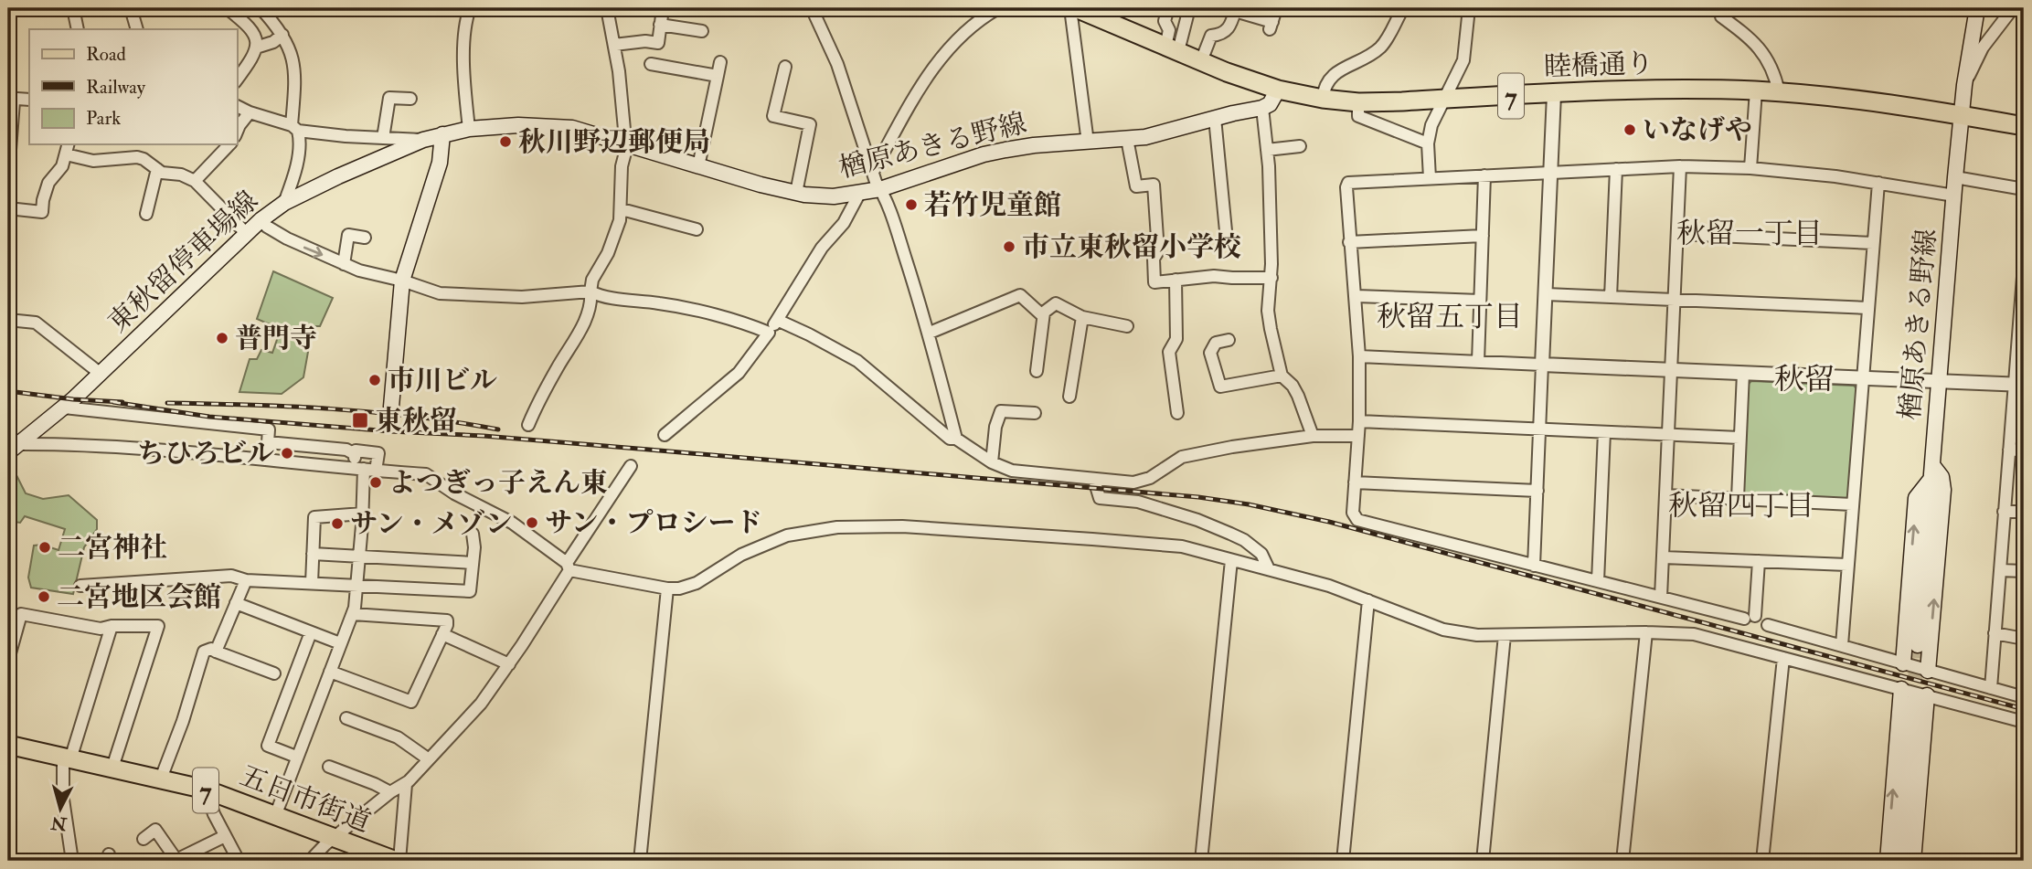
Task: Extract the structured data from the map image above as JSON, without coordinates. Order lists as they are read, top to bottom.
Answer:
{
  "streets": {
    "main road": [
      "睦橋通り",
      "7",
      "楢原あきる野線",
      "東秋留停車場線",
      "五日市街道"
    ]
  },
  "crossings": [
    ["睦橋通り", "楢原あきる野線"],
    ["楢原あきる野線", "東秋留停車場線"]
  ],
  "districts": [
    "秋留一丁目",
    "秋留五丁目",
    "秋留",
    "秋留四丁目"
  ],
  "places": {
    "other": [
      "いなげや",
      "秋川野辺郵便局",
      "若竹児童館",
      "市立東秋留小学校",
      "普門寺",
      "市川ビル",
      "ちひろビル",
      "よつぎっ⼦えん東",
      "サン・プロシード",
      "サン・メゾン",
      "二宮神社",
      "二宮地区会館"
    ],
    "transit": ["東秋留"]
  },
  "legend": ["Road", "Railway", "Park"],
  "north": "bottom"
}
